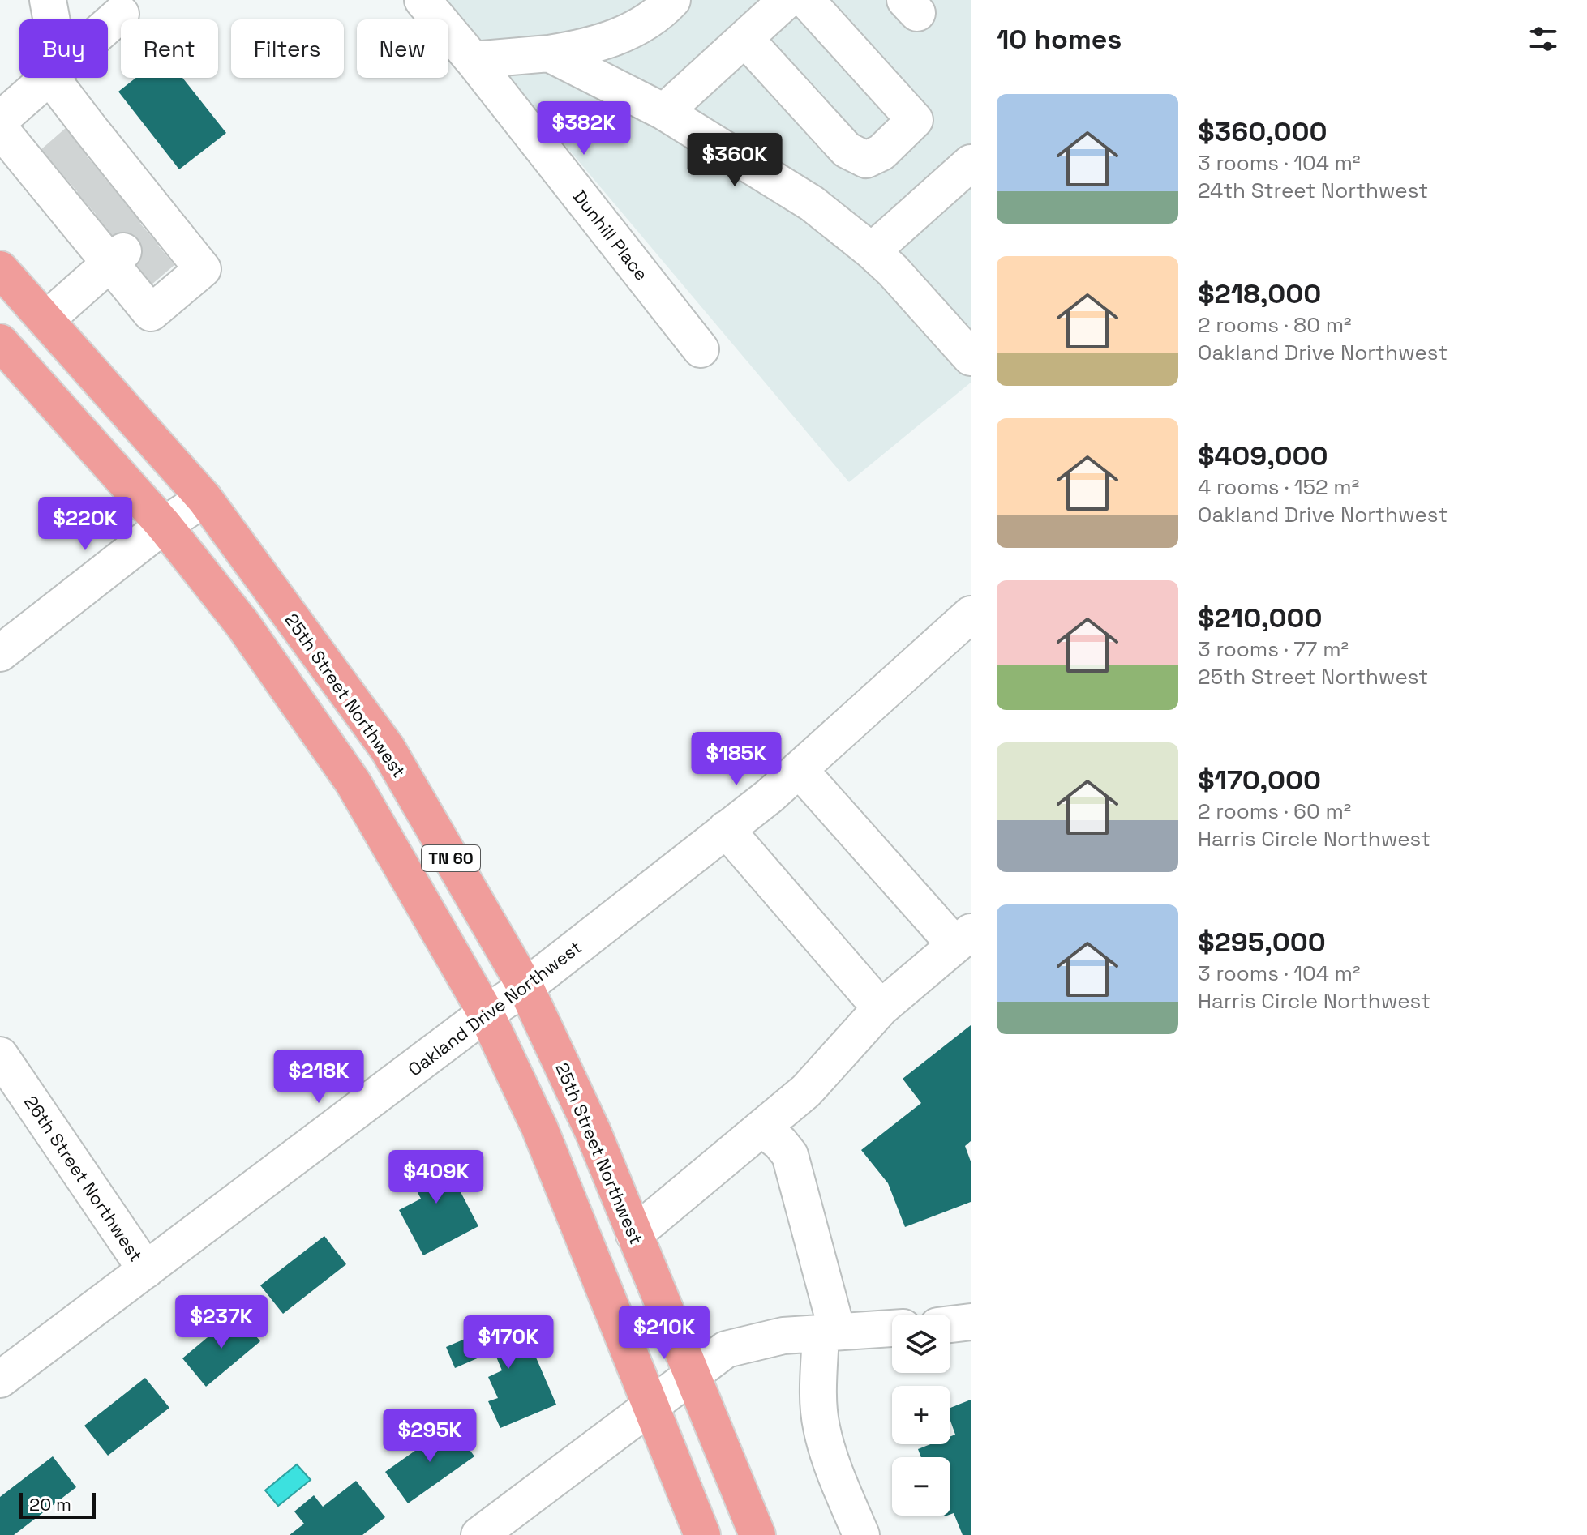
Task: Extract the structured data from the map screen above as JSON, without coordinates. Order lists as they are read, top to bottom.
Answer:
{
  "streets": {
    "highway": ["25th Street Northwest", "TN 60"],
    "street": ["Dunhill Place", "Oakland Drive Northwest", "26th Street Northwest"]
  },
  "crossings": [
    ["25th Street Northwest", "Oakland Drive Northwest"],
    ["TN 60", "Oakland Drive Northwest"],
    ["Oakland Drive Northwest", "26th Street Northwest"]
  ],
  "scale_bar": "20 m",
  "page": {
    "heading": "10 homes",
    "chip": [
      "Buy",
      "Rent",
      "Filters",
      "New"
    ],
    "list": [
      {
        "name": "$360,000",
        "note": "3 rooms · 104 m² · 24th Street Northwest"
      },
      {
        "name": "$218,000",
        "note": "2 rooms · 80 m² · Oakland Drive Northwest"
      },
      {
        "name": "$409,000",
        "note": "4 rooms · 152 m² · Oakland Drive Northwest"
      },
      {
        "name": "$210,000",
        "note": "3 rooms · 77 m² · 25th Street Northwest"
      },
      {
        "name": "$170,000",
        "note": "2 rooms · 60 m² · Harris Circle Northwest"
      },
      {
        "name": "$295,000",
        "note": "3 rooms · 104 m² · Harris Circle Northwest"
      }
    ],
    "price": [
      "$382K",
      "$360K",
      "$220K",
      "$185K",
      "$218K",
      "$409K",
      "$237K",
      "$210K",
      "$170K",
      "$295K"
    ],
    "map_buttons": ["+", "−"],
    "scale": "20 m"
  }
}
